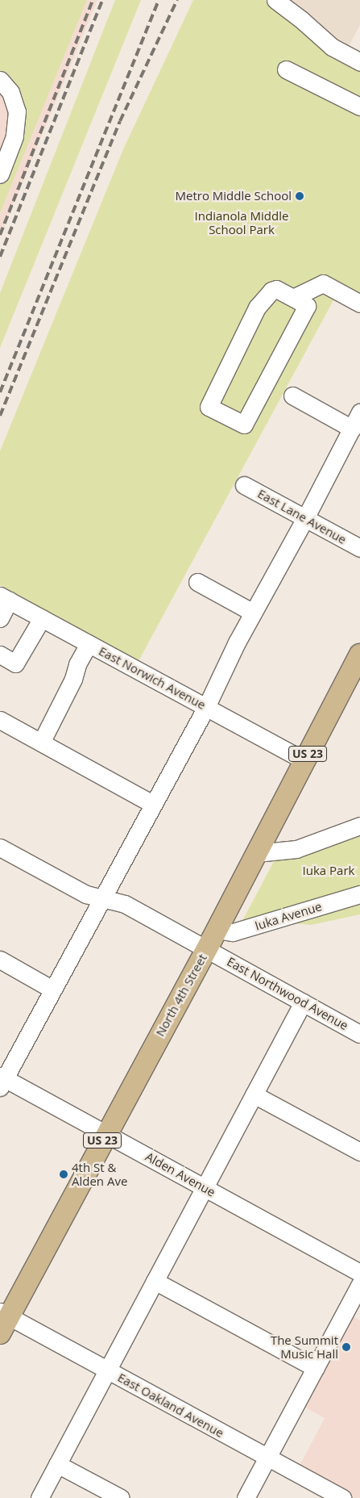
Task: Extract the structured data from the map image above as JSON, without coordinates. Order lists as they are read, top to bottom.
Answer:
{
  "streets": {
    "main road": ["US 23", "North 4th Street"],
    "street": [
      "East Lane Avenue",
      "East Norwich Avenue",
      "Iuka Avenue",
      "East Northwood Avenue",
      "Alden Avenue",
      "East Oakland Avenue"
    ]
  },
  "crossings": [
    ["East Norwich Avenue", "North 4th Street"],
    ["Iuka Avenue", "North 4th Street"],
    ["East Northwood Avenue", "North 4th Street"],
    ["North 4th Street", "Alden Avenue"],
    ["North 4th Street", "East Oakland Avenue"]
  ],
  "parks": ["Indianola Middle School Park", "Iuka Park"],
  "places": ["Metro Middle School", "4th St & Alden Ave", "The Summit Music Hall"]
}
